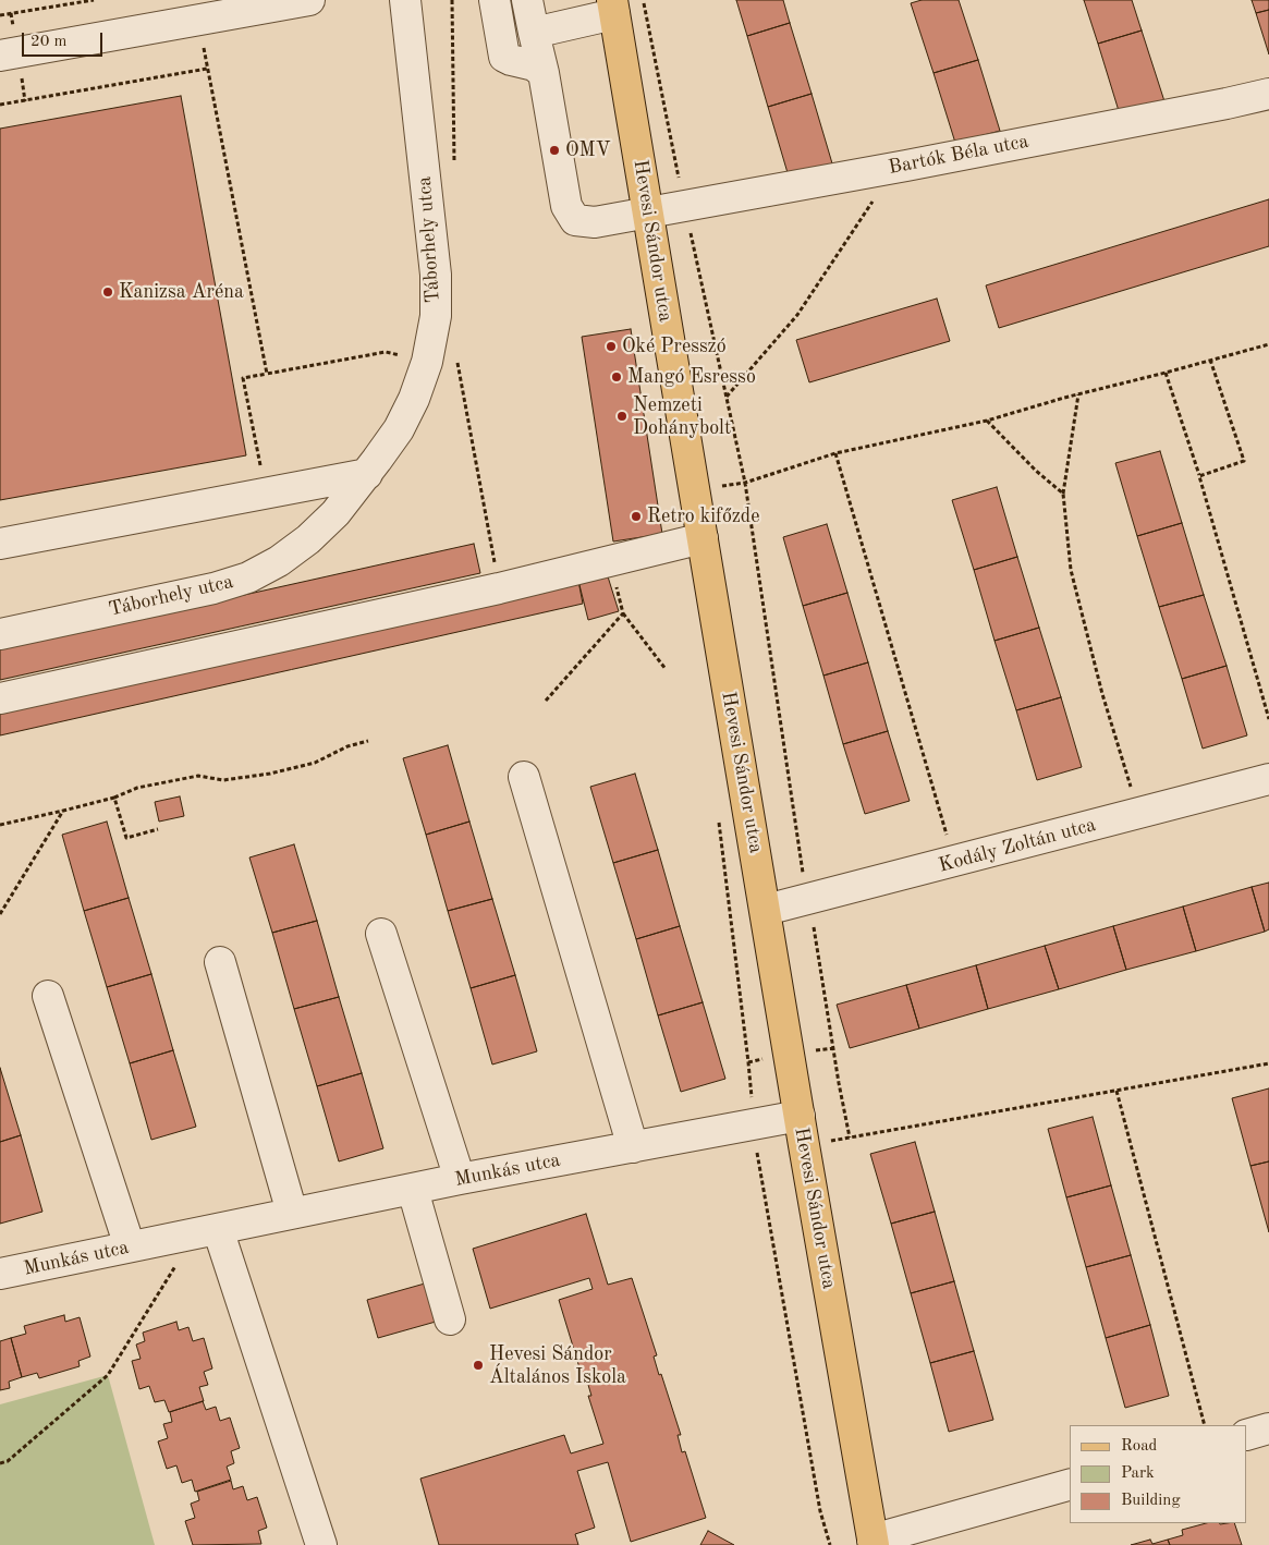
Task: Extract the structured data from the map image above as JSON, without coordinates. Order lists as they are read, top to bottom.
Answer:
{
  "streets": {
    "main road": ["Hevesi Sándor utca"],
    "street": [
      "Bartók Béla utca",
      "Táborhely utca",
      "Kodály Zoltán utca",
      "Munkás utca"
    ]
  },
  "crossings": [
    ["Bartók Béla utca", "Hevesi Sándor utca"],
    ["Hevesi Sándor utca", "Kodály Zoltán utca"],
    ["Hevesi Sándor utca", "Munkás utca"]
  ],
  "places": [
    "OMV",
    "Kanizsa Aréna",
    "Oké Presszó",
    "Mangó Esresso",
    "Nemzeti Dohánybolt",
    "Retro kifőzde",
    "Hevesi Sándor Általános Iskola"
  ],
  "legend": ["Road", "Park", "Building"],
  "scale_bar": "20 m"
}
